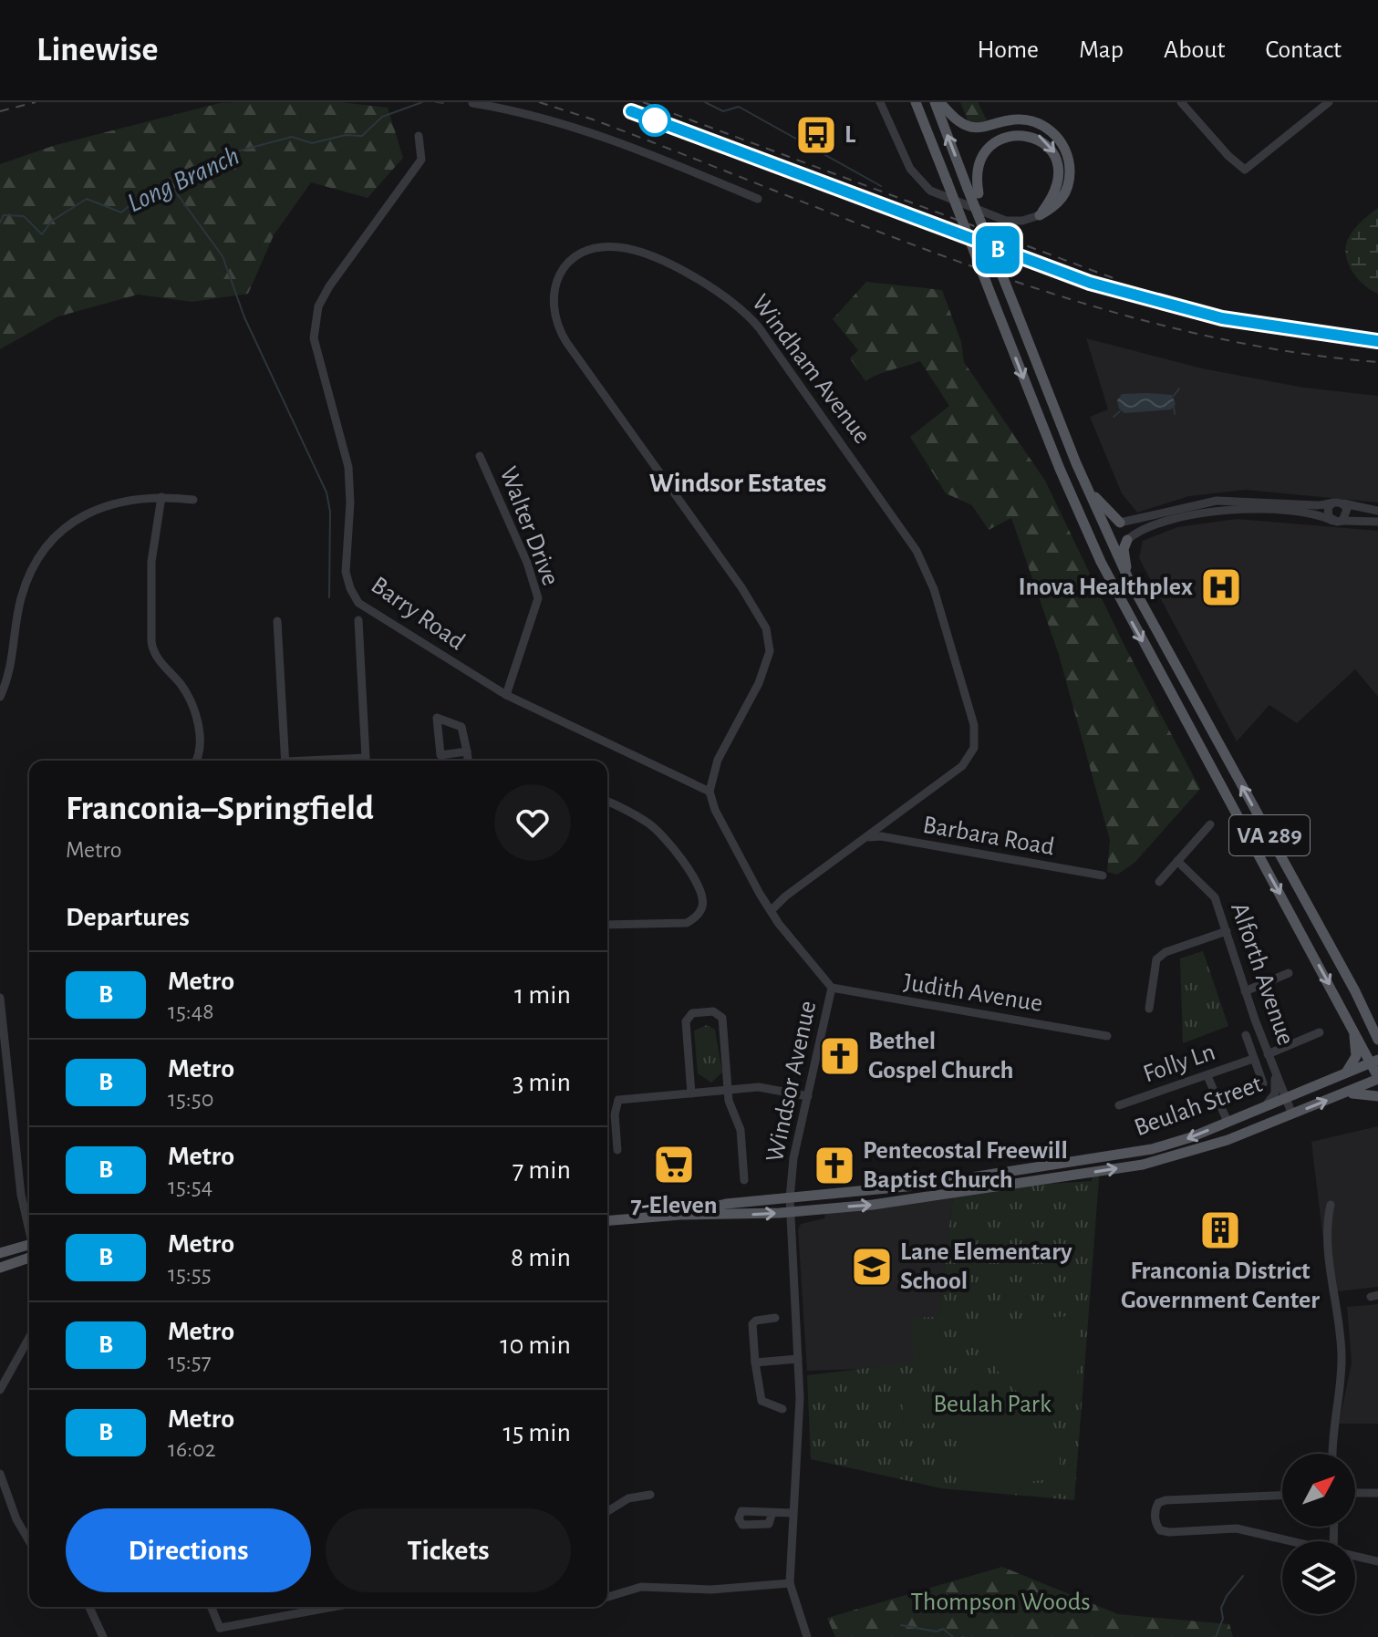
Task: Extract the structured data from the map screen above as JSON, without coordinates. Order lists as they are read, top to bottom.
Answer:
{
  "streets": {
    "main road": ["VA 289", "Beulah Street"],
    "street": [
      "Windham Avenue",
      "Walter Drive",
      "Barry Road",
      "Barbara Road",
      "Alforth Avenue",
      "Judith Avenue",
      "Folly Ln",
      "Windsor Avenue"
    ]
  },
  "crossings": [
    ["Windham Avenue", "Barry Road"],
    ["Windham Avenue", "Barbara Road"],
    ["Windham Avenue", "Windsor Avenue"],
    ["Walter Drive", "Barry Road"],
    ["Barry Road", "Windsor Avenue"],
    ["VA 289", "Beulah Street"],
    ["Alforth Avenue", "Beulah Street"],
    ["Judith Avenue", "Windsor Avenue"],
    ["Windsor Avenue", "Beulah Street"]
  ],
  "districts": ["Windsor Estates"],
  "water": ["Long Branch"],
  "parks": ["Beulah Park", "Thompson Woods"],
  "places": {
    "bus stop": ["L"],
    "hospital": ["Inova Healthplex"],
    "church": ["Bethel Gospel Church", "Pentecostal Freewill Baptist Church"],
    "supermarket": ["7-Eleven"],
    "building": ["Franconia District Government Center"],
    "school or university": ["Lane Elementary School"]
  },
  "lines": ["metro line B"],
  "north": "top right",
  "page": {
    "header": "Linewise",
    "nav": [
      "Home",
      "Map",
      "About",
      "Contact"
    ],
    "on_map": "B",
    "heading": [
      ["Franconia–Springfield", "Metro"],
      "Departures"
    ],
    "list": [
      {
        "mark": "B",
        "name": "Metro",
        "note": "15:48",
        "value": "1 min"
      },
      {
        "mark": "B",
        "name": "Metro",
        "note": "15:50",
        "value": "3 min"
      },
      {
        "mark": "B",
        "name": "Metro",
        "note": "15:54",
        "value": "7 min"
      },
      {
        "mark": "B",
        "name": "Metro",
        "note": "15:55",
        "value": "8 min"
      },
      {
        "mark": "B",
        "name": "Metro",
        "note": "15:57",
        "value": "10 min"
      },
      {
        "mark": "B",
        "name": "Metro",
        "note": "16:02",
        "value": "15 min"
      }
    ],
    "buttons": ["Directions", "Tickets"]
  }
}
